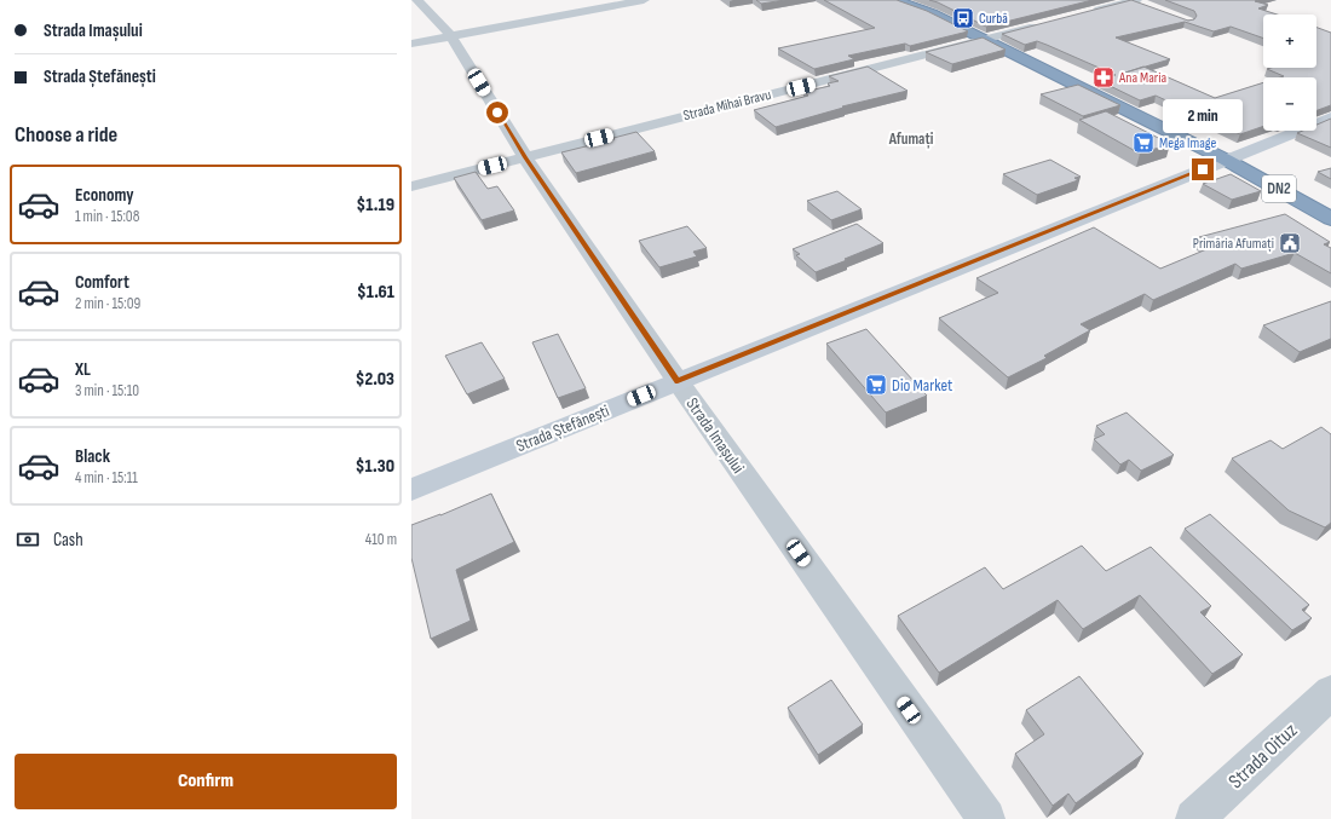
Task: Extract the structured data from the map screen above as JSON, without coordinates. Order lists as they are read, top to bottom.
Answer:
{
  "streets": {
    "highway": ["DN2"],
    "main road": ["Strada Ștefănești"],
    "street": ["Strada Mihai Bravu", "Strada Imașului", "Strada Oituz"]
  },
  "crossings": [
    ["Strada Mihai Bravu", "DN2"],
    ["Strada Mihai Bravu", "Strada Imașului"],
    ["DN2", "Strada Ștefănești"],
    ["Strada Ștefănești", "Strada Imașului"]
  ],
  "districts": ["Afumați"],
  "places": {
    "bus stop": ["Curbă"],
    "pharmacy": ["Ana Maria"],
    "supermarket": ["Mega Image", "Dio Market"],
    "public building": ["Primăria Afumați"]
  },
  "page": {
    "banner": ["Strada Imașului", "Strada Ștefănești"],
    "map_buttons": ["+", "−"],
    "bubble": "2 min",
    "heading": "Choose a ride",
    "list": [
      {
        "name": "Economy",
        "note": "1 min · 15:08",
        "value": "$1.19"
      },
      {
        "name": "Comfort",
        "note": "2 min · 15:09",
        "value": "$1.61"
      },
      {
        "name": "XL",
        "note": "3 min · 15:10",
        "value": "$2.03"
      },
      {
        "name": "Black",
        "note": "4 min · 15:11",
        "value": "$1.30"
      }
    ],
    "pay": ["Cash", "410 m"],
    "buttons": "Confirm"
  }
}
